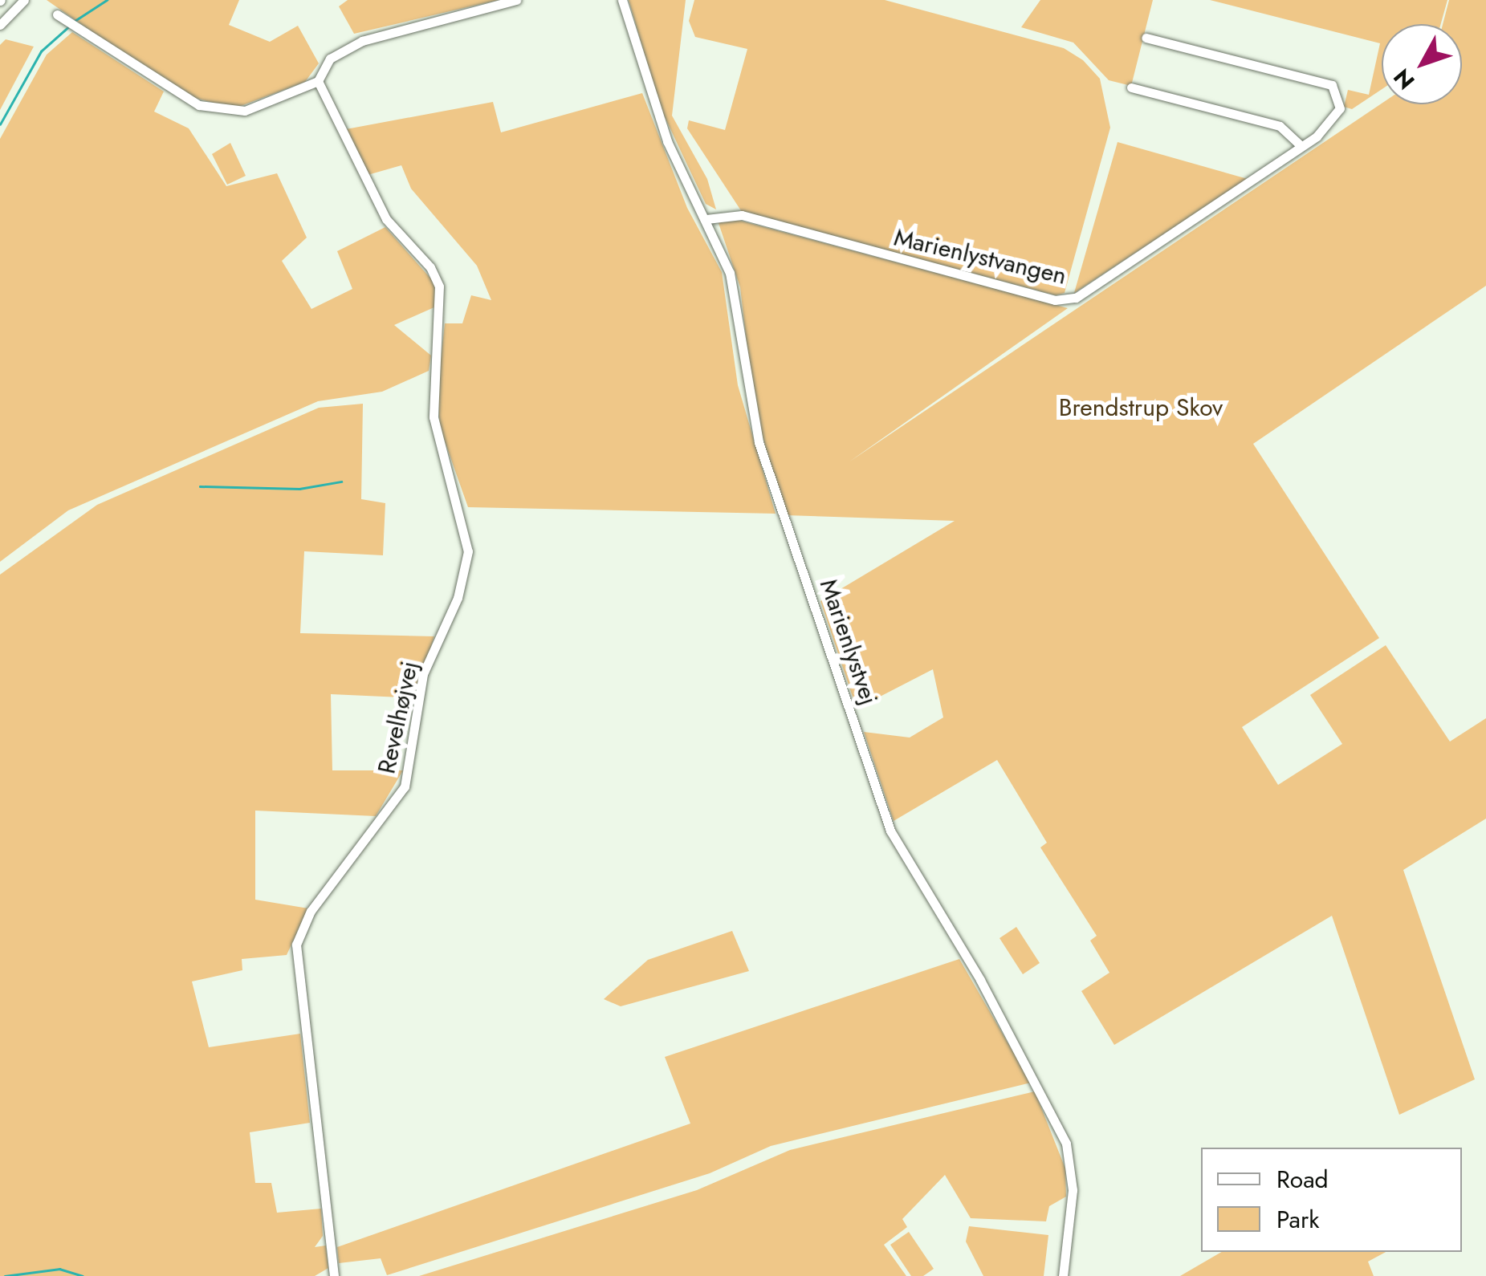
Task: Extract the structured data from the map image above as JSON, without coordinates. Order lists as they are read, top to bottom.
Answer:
{
  "streets": {
    "street": ["Marienlystvangen", "Marienlystvej", "Revelhøjvej"]
  },
  "crossings": [
    ["Marienlystvangen", "Marienlystvej"]
  ],
  "parks": ["Brendstrup Skov"],
  "legend": ["Road", "Park"],
  "north": "bottom left"
}
